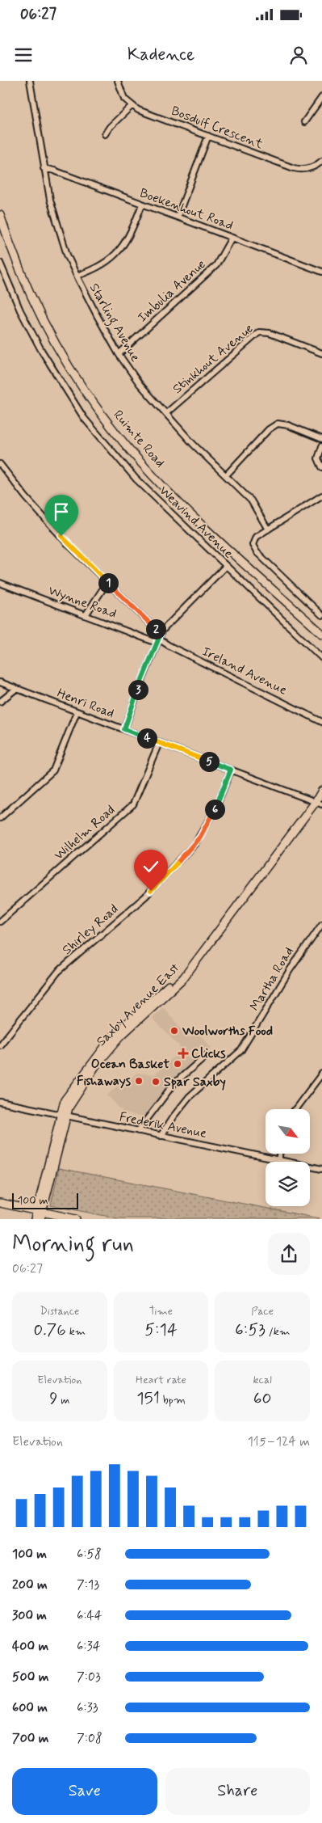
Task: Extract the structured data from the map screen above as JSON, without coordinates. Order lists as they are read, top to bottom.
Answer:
{
  "streets": {
    "main road": ["Ruimte Road", "Saxby Avenue East"],
    "street": [
      "Bosduif Crescent",
      "Boekenhout Road",
      "Imbulia Avenue",
      "Starling Avenue",
      "Stinkhout Avenue",
      "Weavind Avenue",
      "Wynne Road",
      "Ireland Avenue",
      "Henri Road",
      "Wilhelm Road",
      "Shirley Road",
      "Martha Road",
      "Frederik Avenue"
    ]
  },
  "crossings": [
    ["Boekenhout Road", "Imbulia Avenue"],
    ["Boekenhout Road", "Starling Avenue"],
    ["Imbulia Avenue", "Starling Avenue"],
    ["Starling Avenue", "Stinkhout Avenue"],
    ["Wynne Road", "Ireland Avenue"],
    ["Henri Road", "Wilhelm Road"],
    ["Henri Road", "Shirley Road"],
    ["Henri Road", "Saxby Avenue East"],
    ["Martha Road", "Frederik Avenue"],
    ["Saxby Avenue East", "Frederik Avenue"]
  ],
  "places": {
    "other": [
      "Woolworths Food",
      "Ocean Basket",
      "Fishaways",
      "Spar Saxby"
    ],
    "health": ["Clicks"]
  },
  "scale_bar": "100 m",
  "north": "bottom right",
  "page": {
    "status": "06:27",
    "header": "Kadence",
    "pins": [
      "1",
      "2",
      "3",
      "4",
      "5",
      "6"
    ],
    "scale": "100 m",
    "heading": ["Morning run", "06:27"],
    "stats": [
      ["Distance", "0.76 km"],
      ["Time", "5:14"],
      ["Pace", "6:53 /km"],
      ["Elevation", "9 m"],
      ["Heart rate", "151 bpm"],
      ["kcal", "60"]
    ],
    "chart": ["Elevation", "115–124 m"],
    "list": [
      {
        "name": "100 m",
        "note": "6:58"
      },
      {
        "name": "200 m",
        "note": "7:13"
      },
      {
        "name": "300 m",
        "note": "6:44"
      },
      {
        "name": "400 m",
        "note": "6:34"
      },
      {
        "name": "500 m",
        "note": "7:03"
      },
      {
        "name": "600 m",
        "note": "6:33"
      },
      {
        "name": "700 m",
        "note": "7:08"
      }
    ],
    "buttons": ["Save", "Share"]
  }
}
